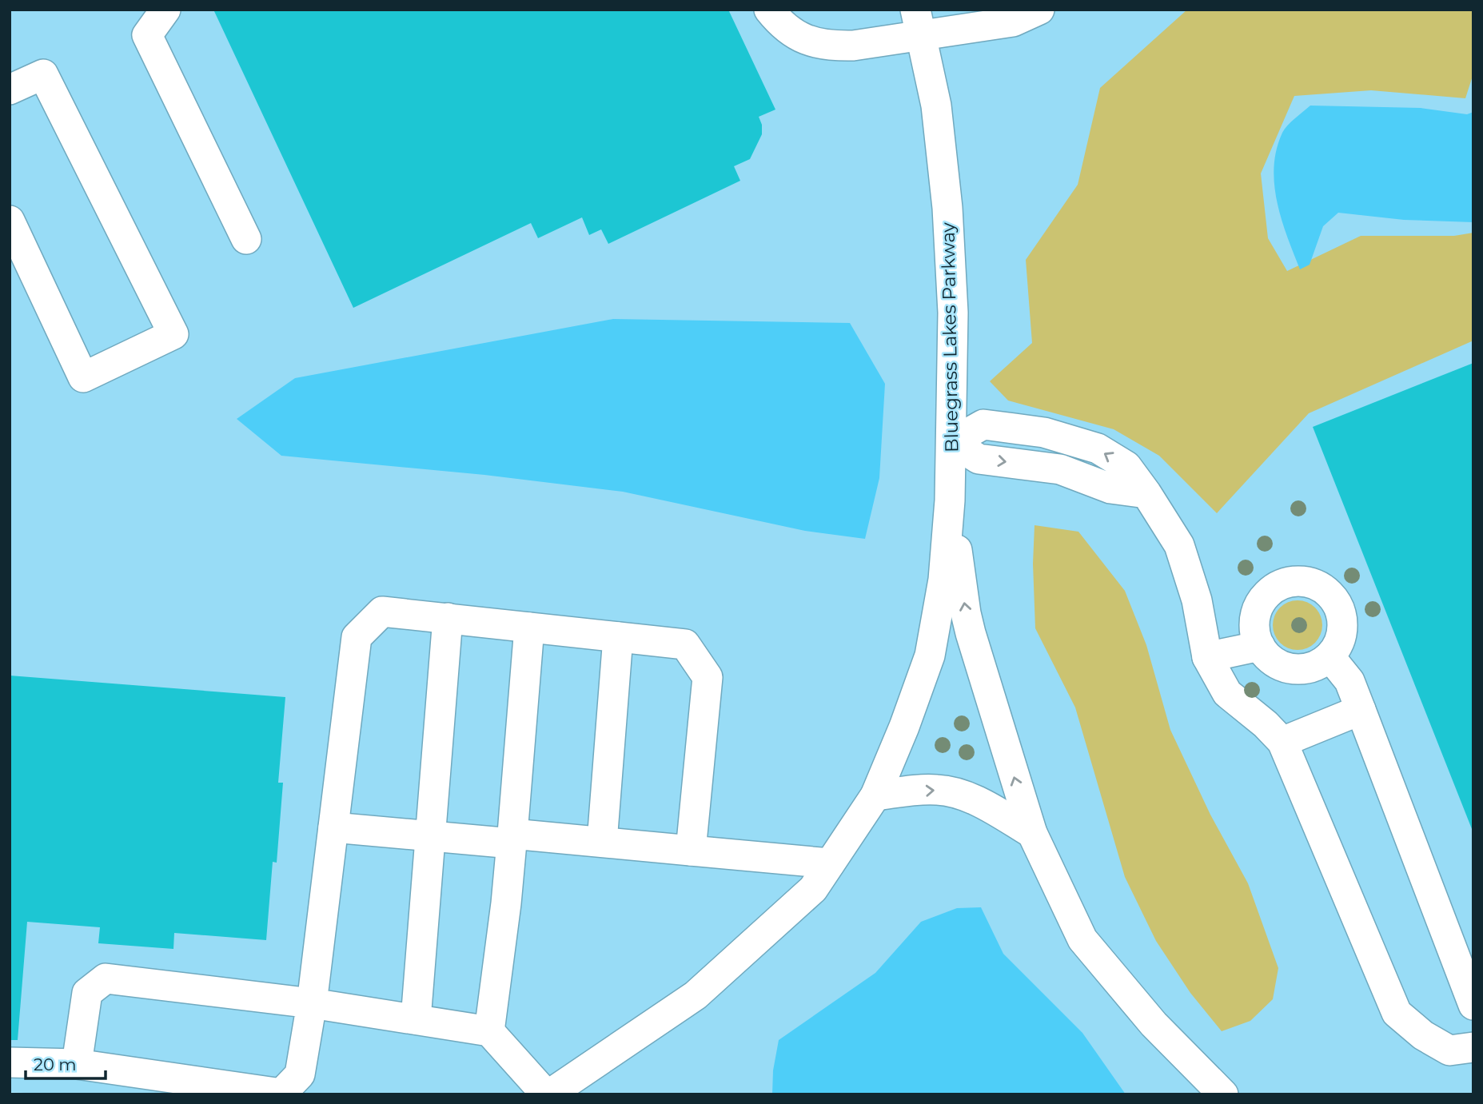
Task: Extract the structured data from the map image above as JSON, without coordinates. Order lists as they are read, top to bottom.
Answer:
{
  "streets": {
    "street": ["Bluegrass Lakes Parkway"]
  },
  "scale_bar": "20 m"
}
